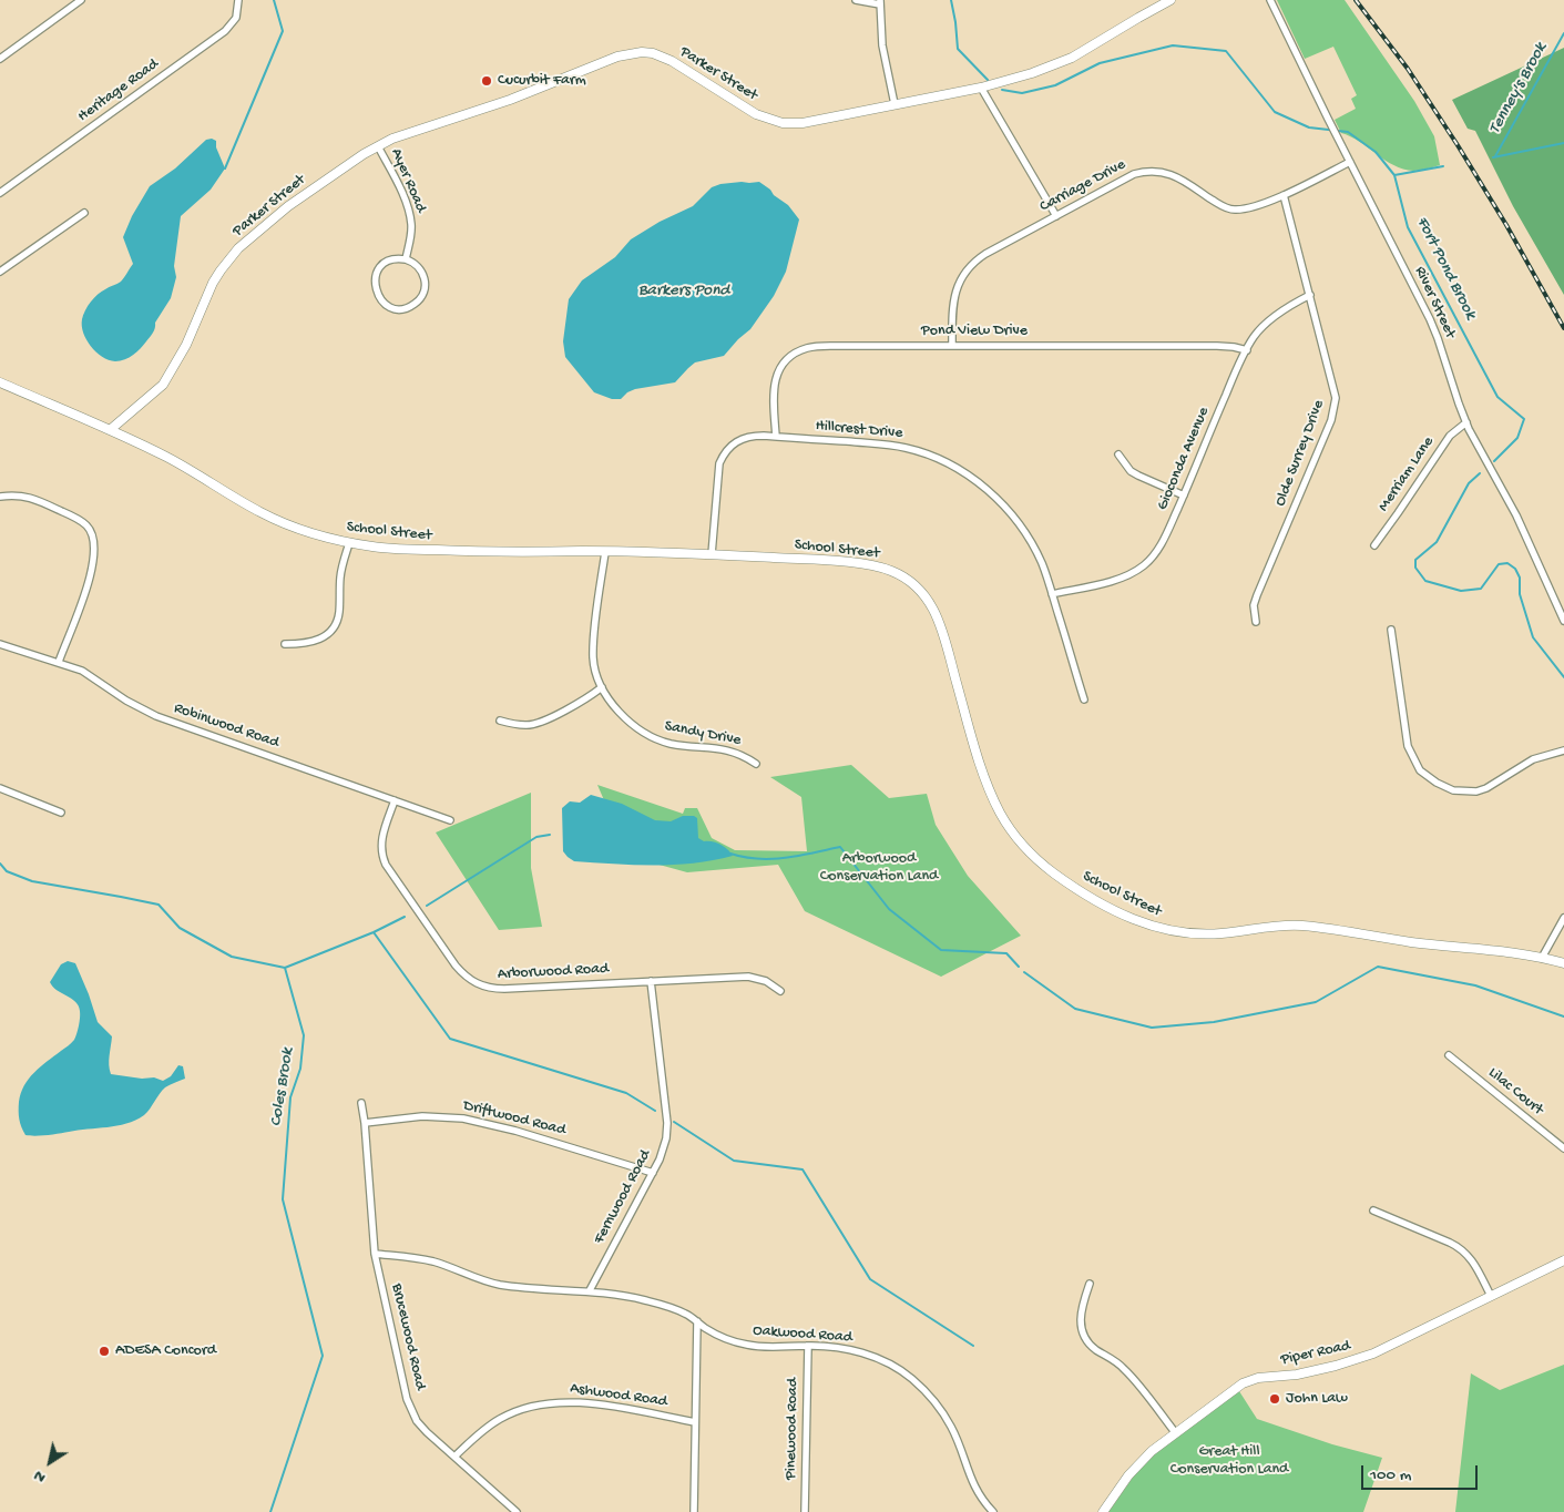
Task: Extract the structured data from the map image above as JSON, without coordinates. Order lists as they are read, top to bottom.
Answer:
{
  "streets": {
    "street": [
      "Parker Street",
      "Heritage Road",
      "Ayer Road",
      "Carriage Drive",
      "River Street",
      "Pond View Drive",
      "Hillcrest Drive",
      "Olde Surrey Drive",
      "Gioconda Avenue",
      "Merriam Lane",
      "School Street",
      "Robinwood Road",
      "Sandy Drive",
      "Arborwood Road",
      "Lilac Court",
      "Driftwood Road",
      "Fernwood Road",
      "Oakwood Road",
      "Brucewood Road",
      "Piper Road",
      "Ashwood Road",
      "Pinewood Road"
    ]
  },
  "crossings": [
    ["Parker Street", "Ayer Road"],
    ["Parker Street", "School Street"],
    ["Carriage Drive", "River Street"],
    ["Carriage Drive", "Pond View Drive"],
    ["Carriage Drive", "Olde Surrey Drive"],
    ["River Street", "Merriam Lane"],
    ["Pond View Drive", "Hillcrest Drive"],
    ["Pond View Drive", "Gioconda Avenue"],
    ["Hillcrest Drive", "Gioconda Avenue"],
    ["Hillcrest Drive", "School Street"],
    ["Olde Surrey Drive", "Gioconda Avenue"],
    ["School Street", "Sandy Drive"],
    ["Robinwood Road", "Arborwood Road"],
    ["Arborwood Road", "Fernwood Road"],
    ["Driftwood Road", "Fernwood Road"],
    ["Driftwood Road", "Brucewood Road"],
    ["Fernwood Road", "Oakwood Road"],
    ["Oakwood Road", "Brucewood Road"],
    ["Oakwood Road", "Pinewood Road"],
    ["Brucewood Road", "Ashwood Road"]
  ],
  "water": [
    "Tenney's Brook",
    "Fort Pond Brook",
    "Barkers Pond",
    "Coles Brook"
  ],
  "parks": ["Arborwood Conservation Land", "Great Hill Conservation Land"],
  "places": ["Cucurbit Farm", "ADESA Concord", "John Law"],
  "scale_bar": "100 m",
  "north": "bottom left"
}
